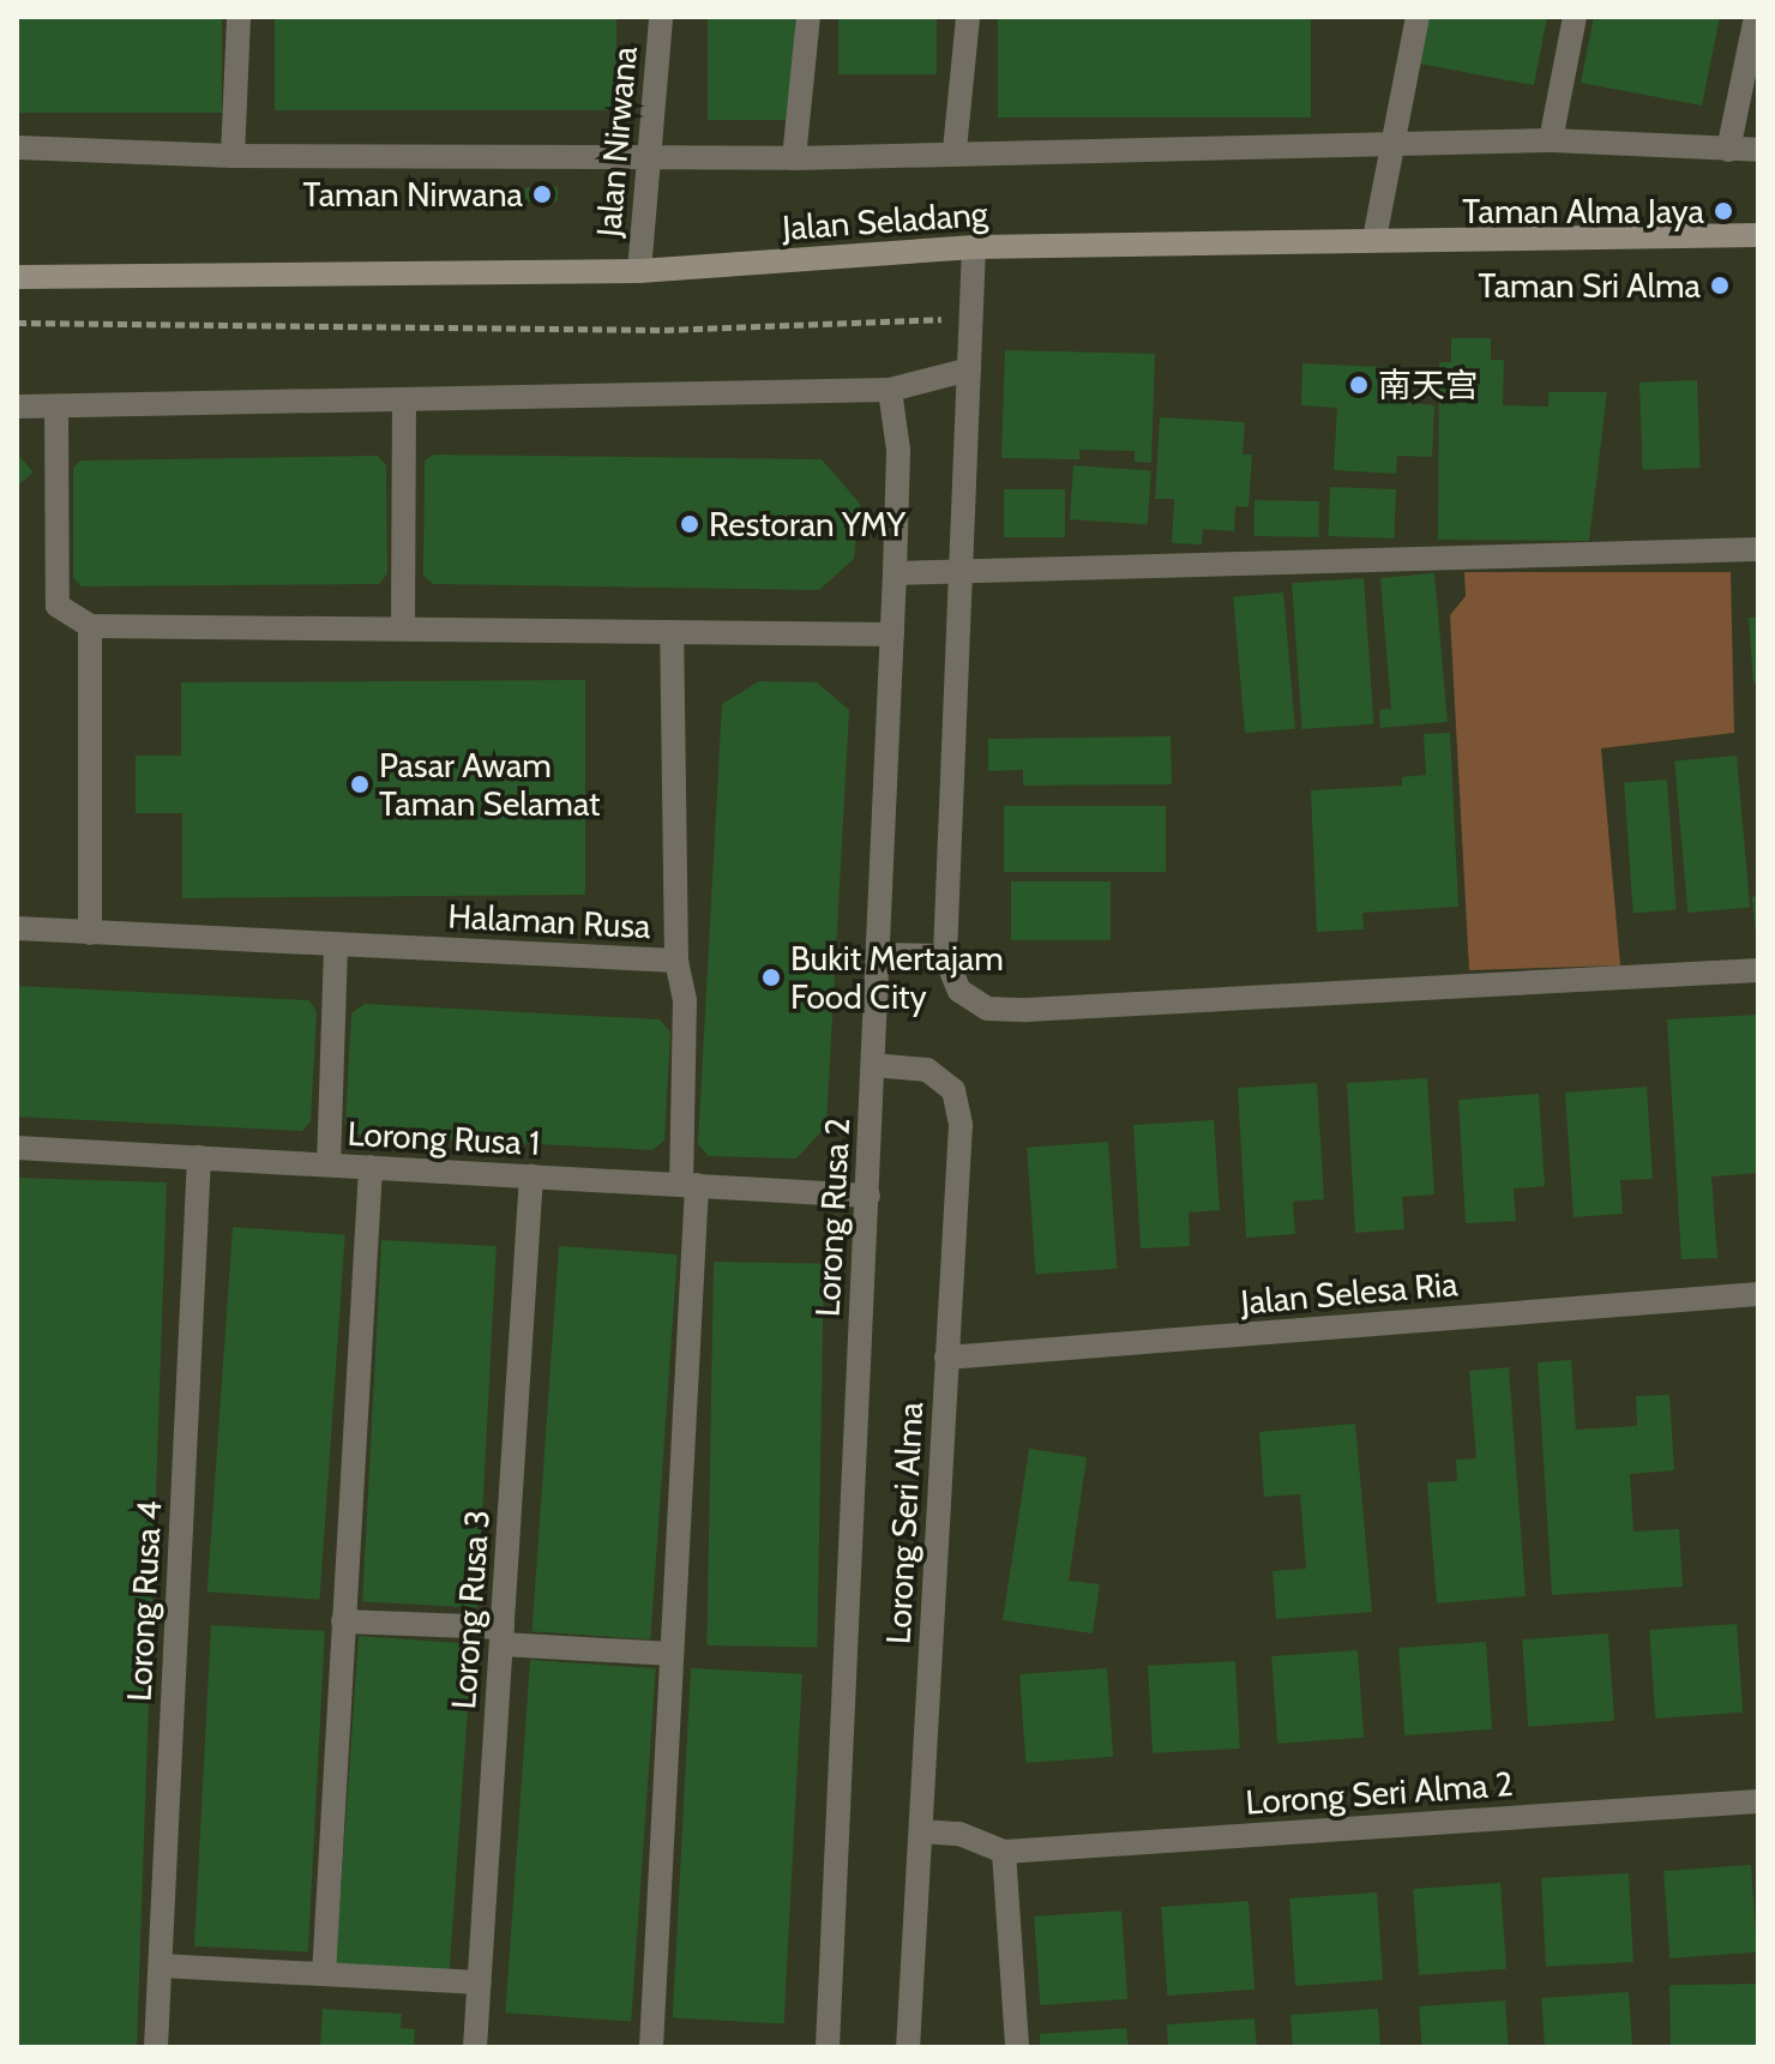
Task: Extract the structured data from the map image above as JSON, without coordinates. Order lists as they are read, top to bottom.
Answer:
{
  "streets": {
    "street": [
      "Jalan Nirwana",
      "Jalan Seladang",
      "Halaman Rusa",
      "Lorong Rusa 1",
      "Lorong Rusa 2",
      "Jalan Selesa Ria",
      "Lorong Seri Alma",
      "Lorong Rusa 4",
      "Lorong Rusa 3",
      "Lorong Seri Alma 2"
    ]
  },
  "crossings": [
    ["Jalan Nirwana", "Jalan Seladang"],
    ["Lorong Rusa 1", "Lorong Rusa 2"],
    ["Lorong Rusa 1", "Lorong Rusa 4"],
    ["Lorong Rusa 1", "Lorong Rusa 3"],
    ["Lorong Rusa 2", "Lorong Seri Alma"],
    ["Jalan Selesa Ria", "Lorong Seri Alma"]
  ],
  "places": [
    "Taman Nirwana",
    "Taman Alma Jaya",
    "Taman Sri Alma",
    "南天宫",
    "Restoran YMY",
    "Pasar Awam Taman Selamat",
    "Bukit Mertajam Food City"
  ]
}
